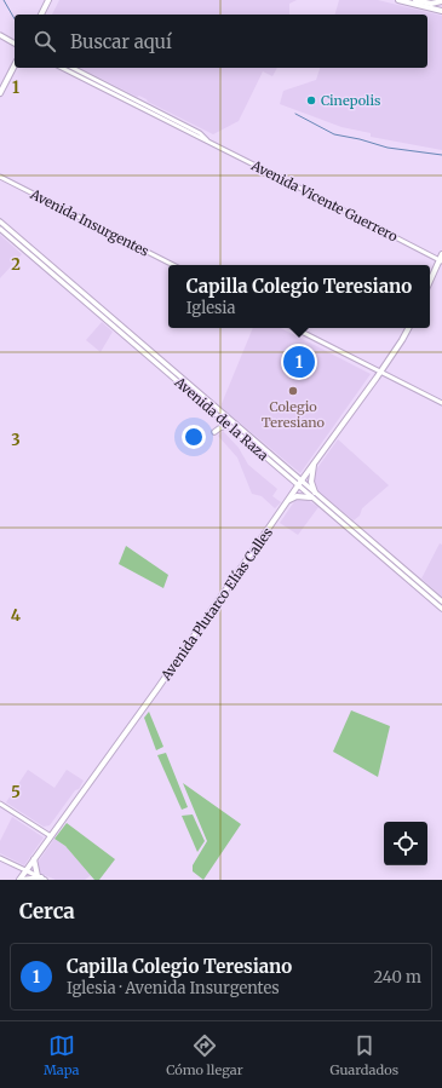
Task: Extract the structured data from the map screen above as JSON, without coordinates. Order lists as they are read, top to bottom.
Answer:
{
  "streets": {
    "main road": ["Avenida de la Raza", "Avenida Plutarco Elías Calles"],
    "street": ["Avenida Vicente Guerrero", "Avenida Insurgentes"]
  },
  "crossings": [
    ["Avenida de la Raza", "Avenida Plutarco Elías Calles"]
  ],
  "places": ["Cinepolis", "Colegio Teresiano"],
  "page": {
    "search": "Buscar aquí",
    "popup": ["Capilla Colegio Teresiano", "Iglesia"],
    "pins": "1",
    "heading": "Cerca",
    "list": [
      {
        "mark": "1",
        "name": "Capilla Colegio Teresiano",
        "note": "Iglesia · Avenida Insurgentes",
        "value": "240 m"
      }
    ],
    "nav": ["Mapa", "Cómo llegar", "Guardados"]
  },
  "grid": {
    "rows": [
      "1",
      "2",
      "3",
      "4",
      "5"
    ]
  }
}
